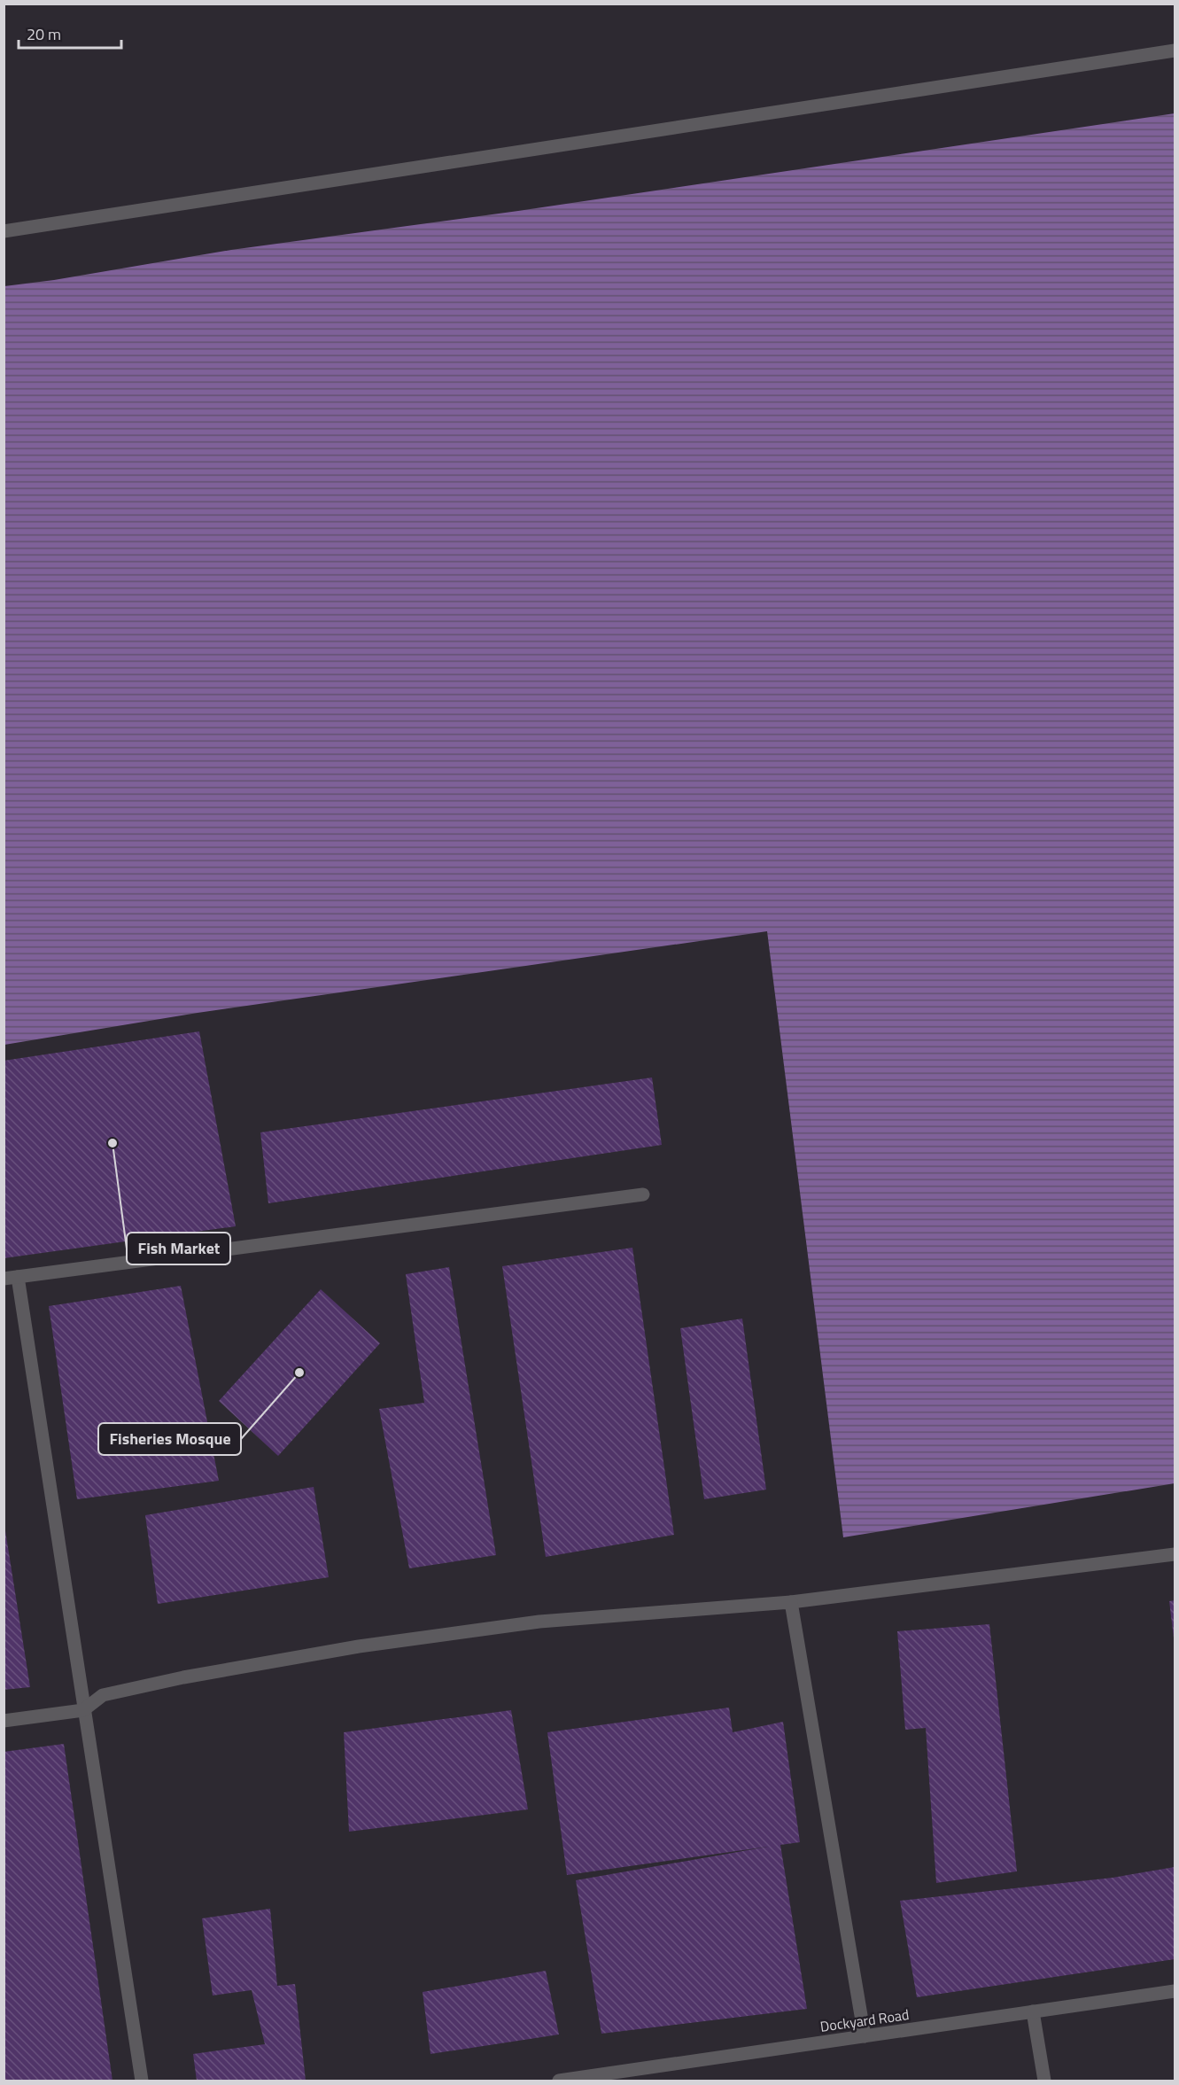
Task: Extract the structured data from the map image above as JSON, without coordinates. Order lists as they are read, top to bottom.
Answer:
{
  "streets": {
    "street": ["Dockyard Road"]
  },
  "places": ["Fish Market", "Fisheries Mosque"],
  "scale_bar": "20 m"
}
